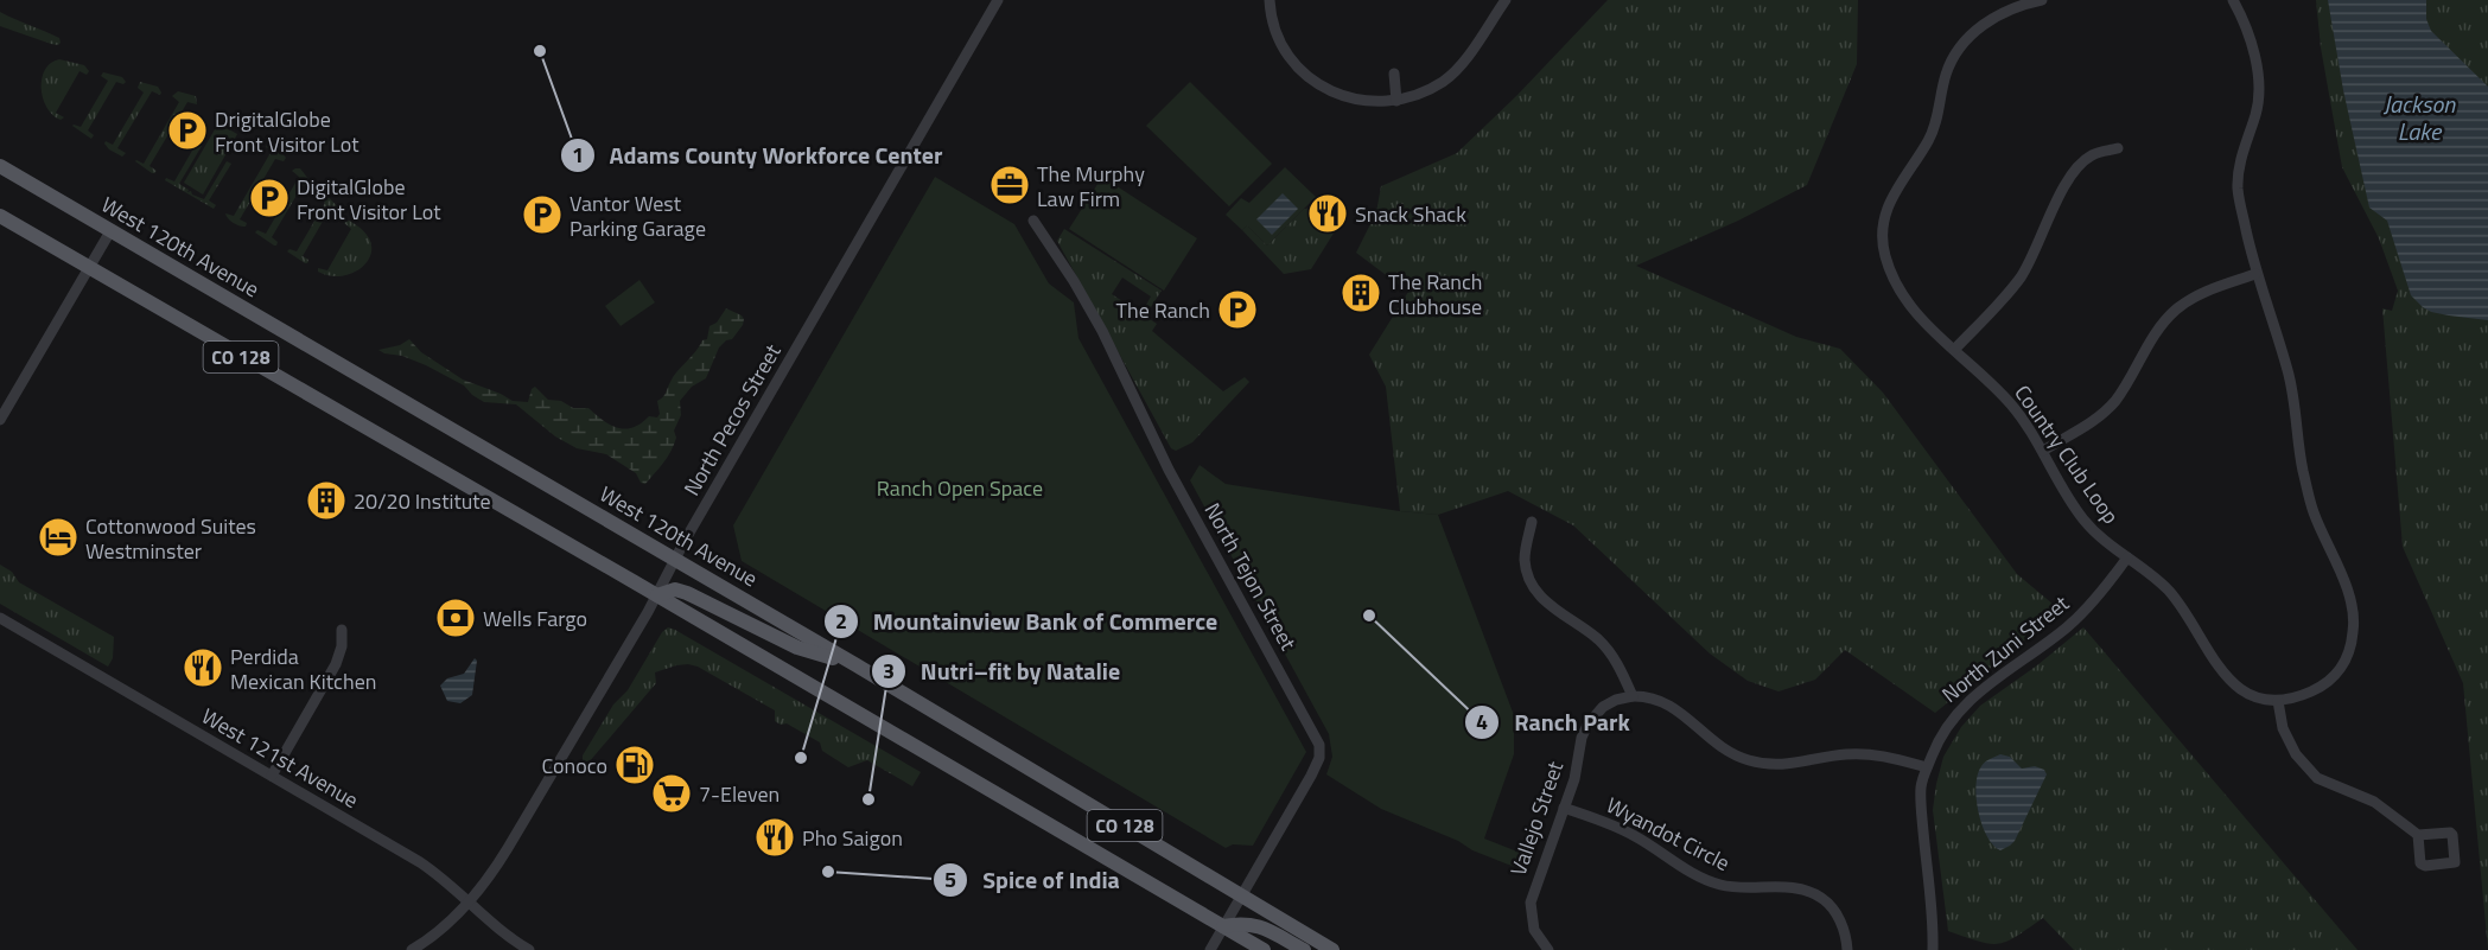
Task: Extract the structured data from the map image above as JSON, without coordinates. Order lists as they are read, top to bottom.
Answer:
{
  "streets": {
    "main road": ["West 120th Avenue", "CO 128"],
    "street": [
      "North Pecos Street",
      "Country Club Loop",
      "North Tejon Street",
      "North Zuni Street",
      "West 121st Avenue",
      "Vallejo Street",
      "Wyandot Circle"
    ]
  },
  "crossings": [
    ["West 120th Avenue", "North Pecos Street"],
    ["West 120th Avenue", "North Tejon Street"],
    ["CO 128", "North Pecos Street"],
    ["CO 128", "North Tejon Street"],
    ["North Pecos Street", "West 121st Avenue"],
    ["Country Club Loop", "North Zuni Street"],
    ["Vallejo Street", "Wyandot Circle"]
  ],
  "water": ["Jackson Lake"],
  "parks": ["Ranch Open Space"],
  "places": {
    "other": [
      "Adams County Workforce Center",
      "Ranch Park",
      "Mountainview Bank of Commerce",
      "Nutri–fit by Natalie",
      "Spice of India"
    ],
    "parking": [
      "DrigitalGlobe Front Visitor Lot",
      "DigitalGlobe Front Visitor Lot",
      "Vantor West Parking Garage",
      "The Ranch"
    ],
    "office": ["The Murphy Law Firm"],
    "restaurant": ["Snack Shack", "Perdida Mexican Kitchen", "Pho Saigon"],
    "building": ["The Ranch Clubhouse", "20/20 Institute"],
    "hotel": ["Cottonwood Suites Westminster"],
    "bank": ["Wells Fargo"],
    "fuel station": ["Conoco"],
    "supermarket": ["7-Eleven"]
  }
}
